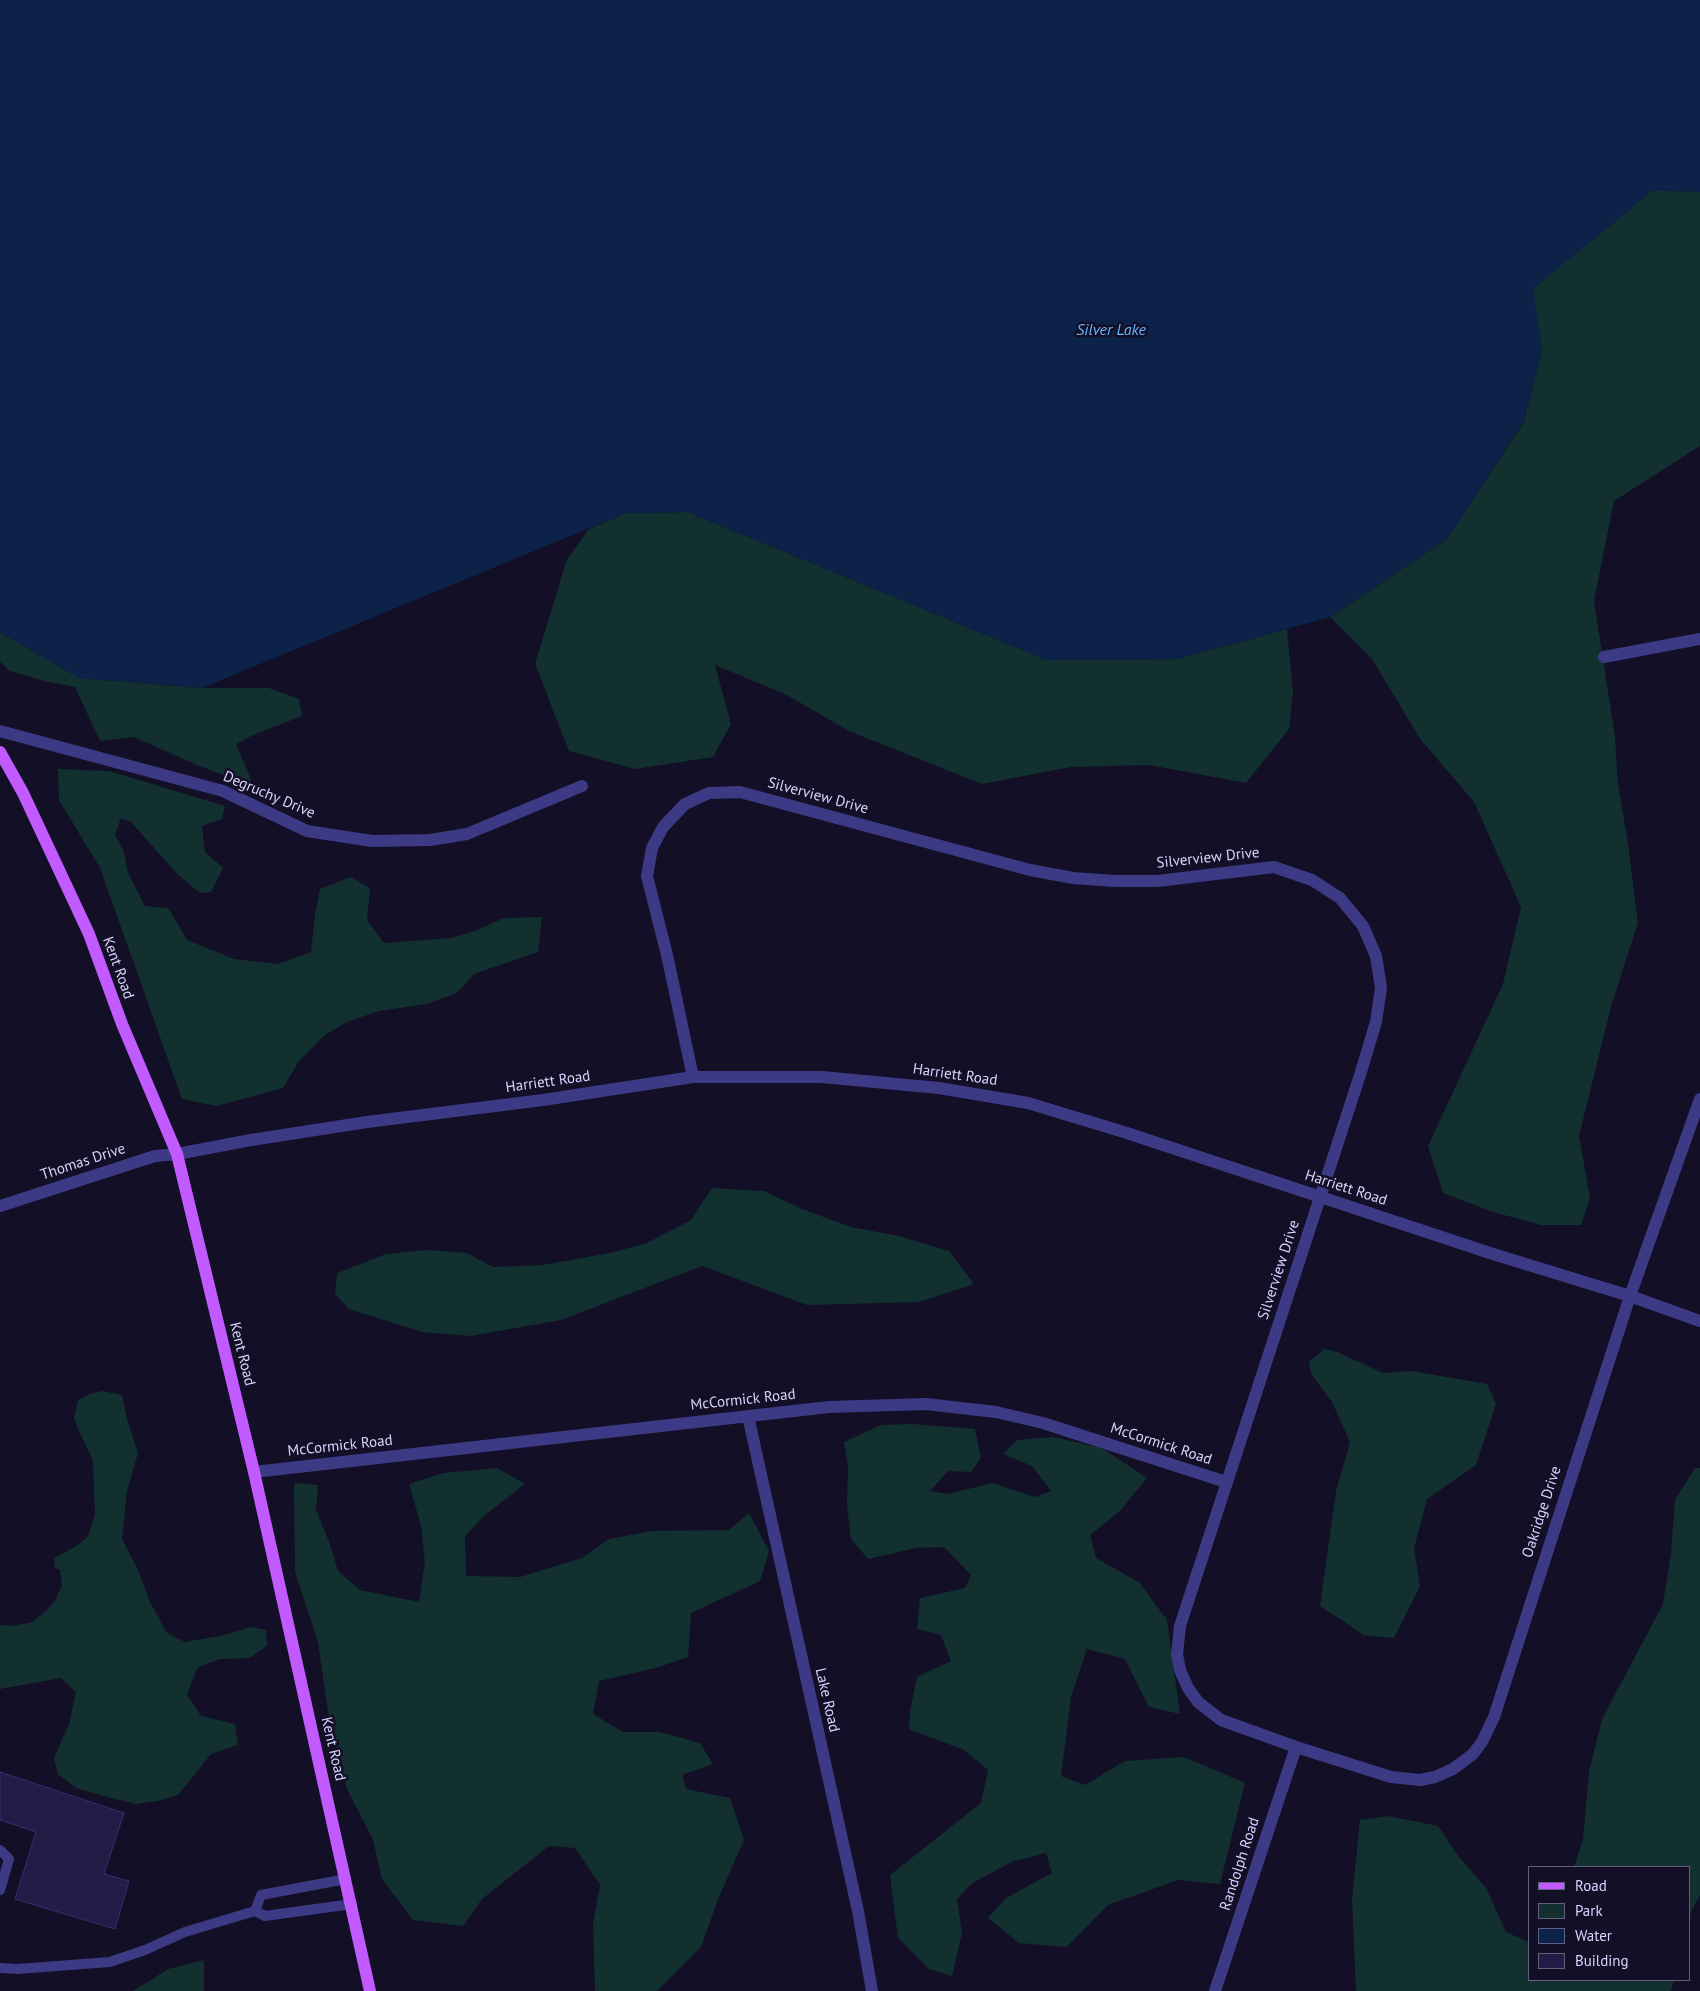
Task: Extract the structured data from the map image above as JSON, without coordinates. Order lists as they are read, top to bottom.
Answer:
{
  "streets": {
    "main road": ["Kent Road"],
    "street": [
      "Degruchy Drive",
      "Silverview Drive",
      "Harriett Road",
      "Thomas Drive",
      "McCormick Road",
      "Oakridge Drive",
      "Lake Road",
      "Randolph Road"
    ]
  },
  "crossings": [
    ["Silverview Drive", "Harriett Road"],
    ["Silverview Drive", "McCormick Road"],
    ["Silverview Drive", "Oakridge Drive"],
    ["Silverview Drive", "Randolph Road"],
    ["Kent Road", "Harriett Road"],
    ["Kent Road", "Thomas Drive"],
    ["Kent Road", "McCormick Road"],
    ["Harriett Road", "Thomas Drive"],
    ["Harriett Road", "Oakridge Drive"],
    ["McCormick Road", "Lake Road"],
    ["Oakridge Drive", "Randolph Road"]
  ],
  "water": ["Silver Lake"],
  "legend": [
    "Road",
    "Park",
    "Water",
    "Building"
  ]
}
